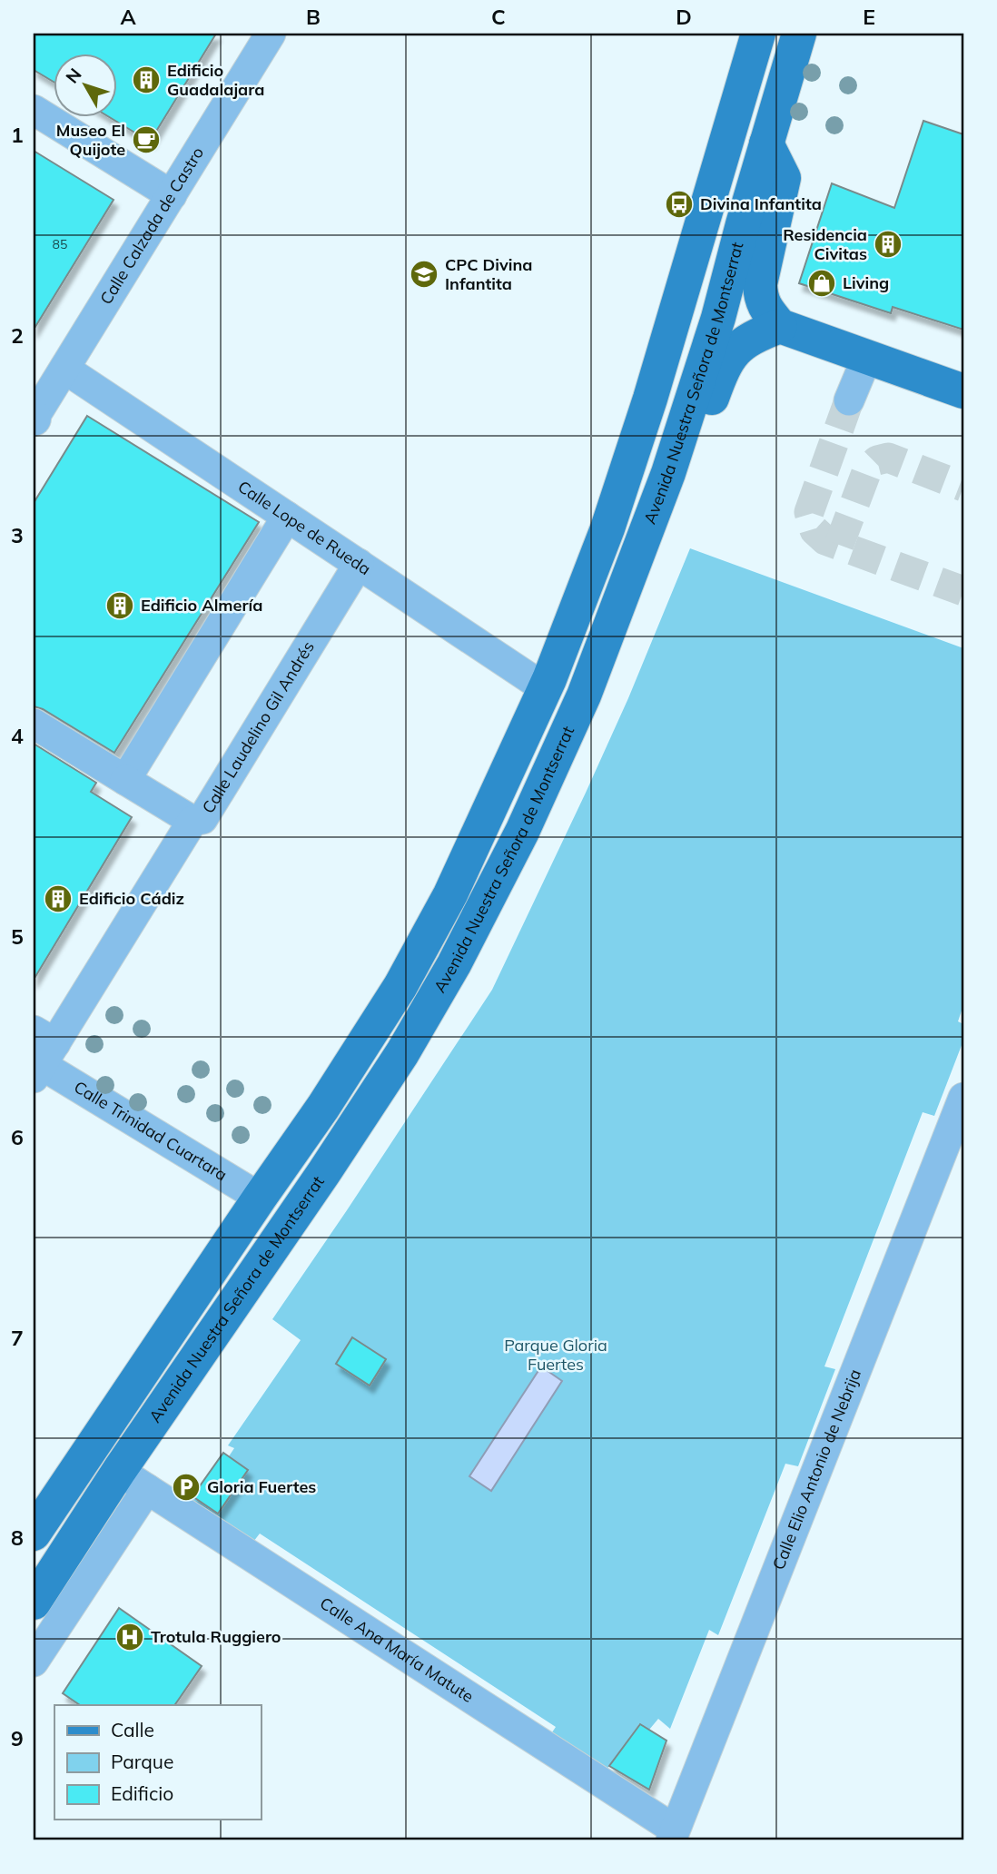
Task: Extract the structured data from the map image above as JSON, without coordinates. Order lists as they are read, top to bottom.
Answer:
{
  "streets": {
    "main road": ["Avenida Nuestra Señora de Montserrat"],
    "street": [
      "Calle Calzada de Castro",
      "Calle Lope de Rueda",
      "Calle Laudelino Gil Andrés",
      "Calle Trinidad Cuartara",
      "Calle Elio Antonio de Nebrija",
      "Calle Ana María Matute"
    ]
  },
  "crossings": [
    ["Calle Calzada de Castro", "Calle Lope de Rueda"],
    ["Avenida Nuestra Señora de Montserrat", "Calle Lope de Rueda"],
    ["Avenida Nuestra Señora de Montserrat", "Calle Trinidad Cuartara"],
    ["Avenida Nuestra Señora de Montserrat", "Calle Ana María Matute"],
    ["Calle Lope de Rueda", "Calle Laudelino Gil Andrés"],
    ["Calle Laudelino Gil Andrés", "Calle Trinidad Cuartara"],
    ["Calle Elio Antonio de Nebrija", "Calle Ana María Matute"]
  ],
  "parks": ["Parque Gloria Fuertes"],
  "places": {
    "building": [
      "Edificio Guadalajara",
      "Residencia Civitas",
      "Edificio Almería",
      "Edificio Cádiz"
    ],
    "cafe": ["Museo El Quijote"],
    "bus stop": ["Divina Infantita"],
    "school or university": ["CPC Divina Infantita"],
    "shop": ["Living"],
    "parking": ["Gloria Fuertes"],
    "hospital": ["Trotula Ruggiero"]
  },
  "house_numbers": ["85"],
  "legend": ["Calle", "Parque", "Edificio"],
  "north": "top left",
  "grid": {
    "columns": [
      "A",
      "B",
      "C",
      "D",
      "E"
    ],
    "rows": [
      "1",
      "2",
      "3",
      "4",
      "5",
      "6",
      "7",
      "8",
      "9"
    ]
  }
}
